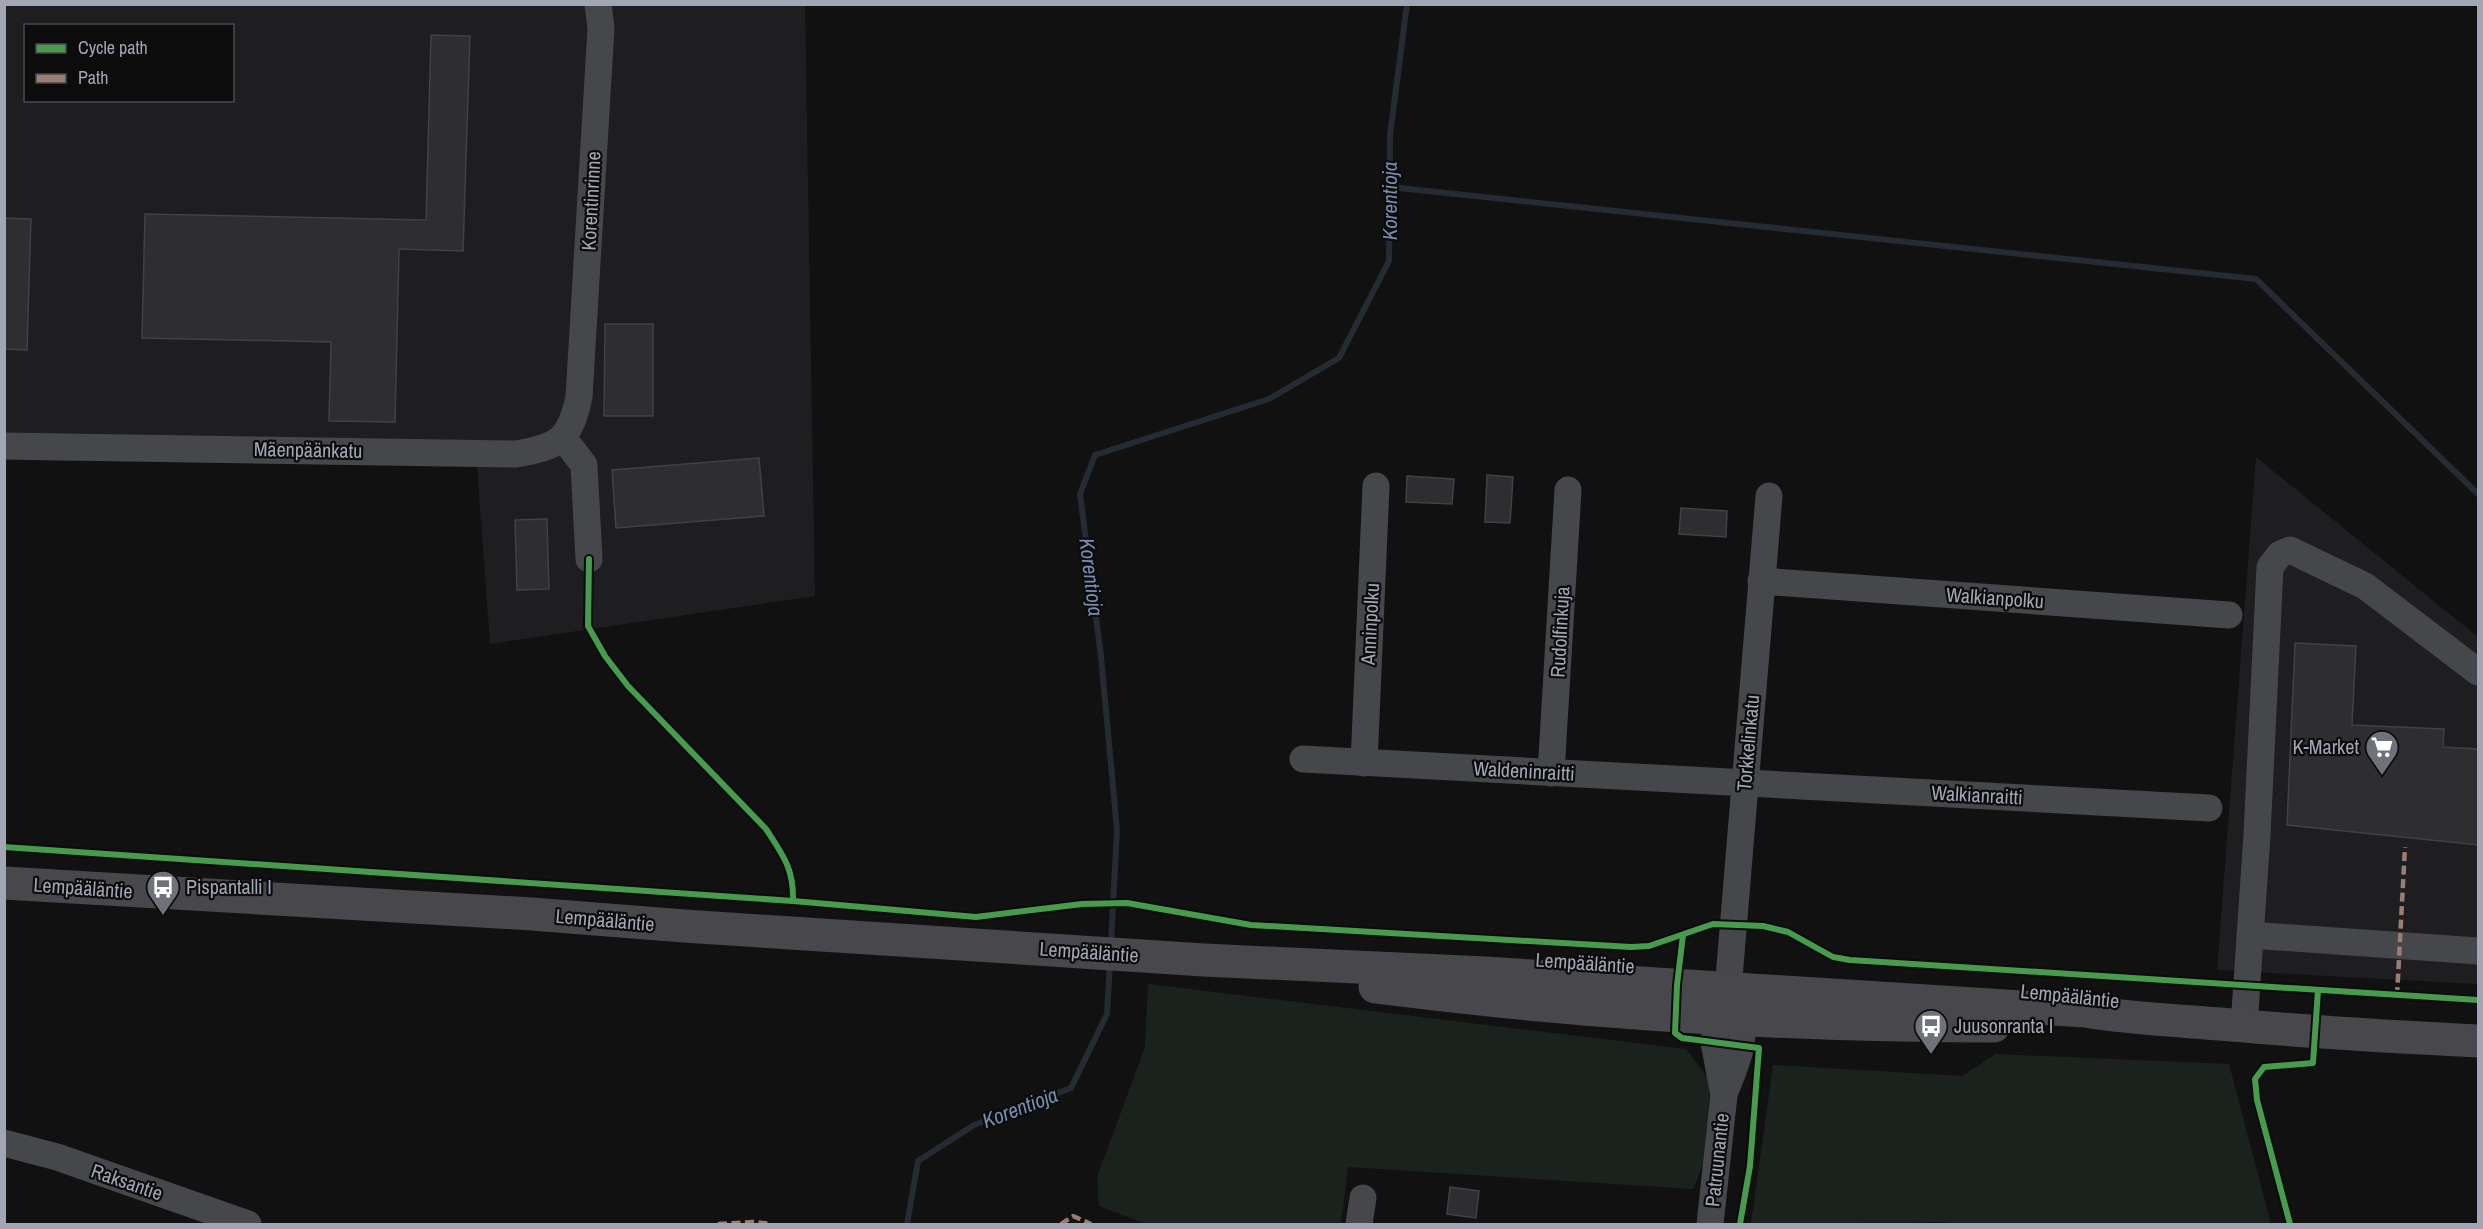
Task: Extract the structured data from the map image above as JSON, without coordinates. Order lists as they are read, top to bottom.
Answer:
{
  "streets": {
    "main road": ["Lempääläntie"],
    "street": [
      "Korentinrinne",
      "Mäenpäänkatu",
      "Walkianpolku",
      "Anninpolku",
      "Rudolfinkuja",
      "Torkkelinkatu",
      "Waldeninraitti",
      "Walkianraitti",
      "Patruunantie",
      "Raksantie"
    ]
  },
  "crossings": [
    ["Korentinrinne", "Mäenpäänkatu"],
    ["Walkianpolku", "Torkkelinkatu"],
    ["Anninpolku", "Waldeninraitti"],
    ["Rudolfinkuja", "Waldeninraitti"],
    ["Torkkelinkatu", "Waldeninraitti"],
    ["Torkkelinkatu", "Walkianraitti"],
    ["Torkkelinkatu", "Lempääläntie"],
    ["Torkkelinkatu", "Patruunantie"],
    ["Waldeninraitti", "Walkianraitti"],
    ["Lempääläntie", "Patruunantie"]
  ],
  "water": ["Korentioja"],
  "places": {
    "supermarket": ["K-Market"],
    "bus stop": ["Pispantalli I", "Juusonranta I"]
  },
  "legend": ["Cycle path", "Path"]
}
